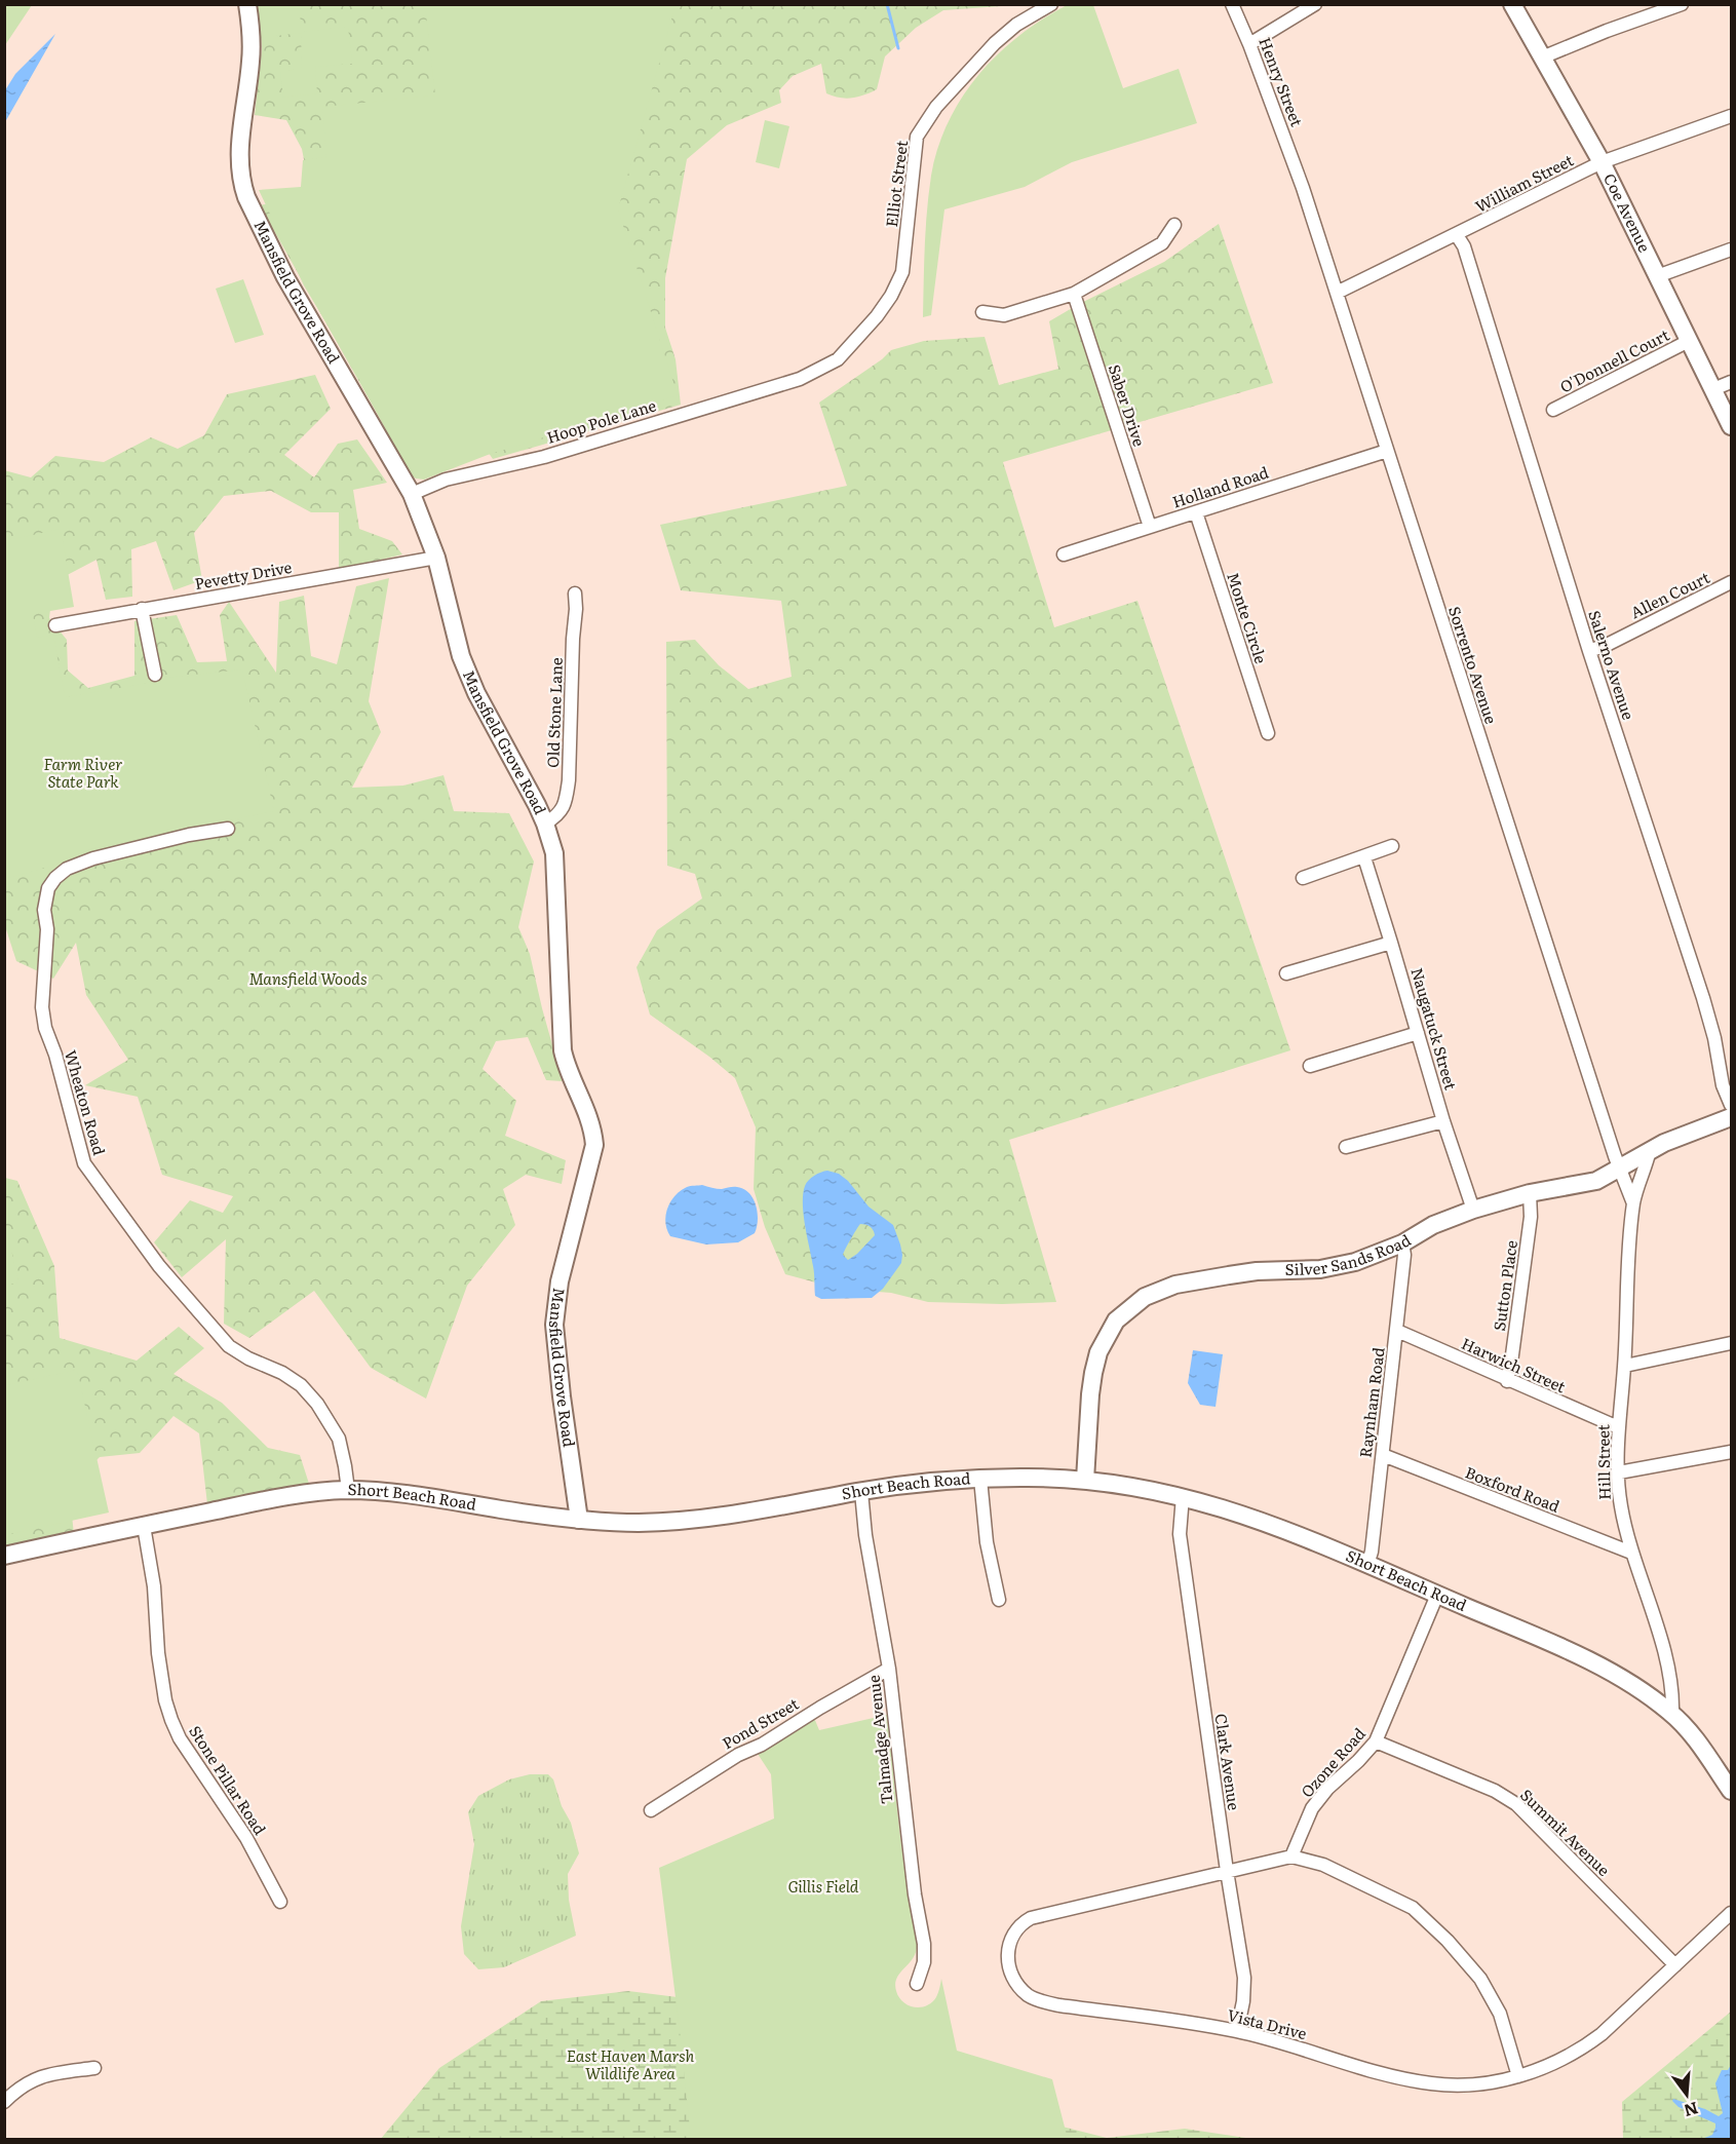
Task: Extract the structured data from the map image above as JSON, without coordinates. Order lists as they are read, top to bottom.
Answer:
{
  "streets": {
    "main road": [
      "Coe Avenue",
      "Mansfield Grove Road",
      "Silver Sands Road",
      "Short Beach Road"
    ],
    "street": [
      "Henry Street",
      "Elliot Street",
      "William Street",
      "O'Donnell Court",
      "Saber Drive",
      "Hoop Pole Lane",
      "Holland Road",
      "Pevetty Drive",
      "Allen Court",
      "Monte Circle",
      "Sorrento Avenue",
      "Salerno Avenue",
      "Old Stone Lane",
      "Naugatuck Street",
      "Wheaton Road",
      "Sutton Place",
      "Harwich Street",
      "Raynham Road",
      "Hill Street",
      "Boxford Road",
      "Pond Street",
      "Talmadge Avenue",
      "Clark Avenue",
      "Ozone Road",
      "Stone Pillar Road",
      "Summit Avenue",
      "Vista Drive"
    ]
  },
  "crossings": [
    ["Henry Street", "Sorrento Avenue"],
    ["Elliot Street", "Hoop Pole Lane"],
    ["William Street", "Coe Avenue"],
    ["William Street", "Sorrento Avenue"],
    ["William Street", "Salerno Avenue"],
    ["Coe Avenue", "O'Donnell Court"],
    ["Mansfield Grove Road", "Hoop Pole Lane"],
    ["Mansfield Grove Road", "Pevetty Drive"],
    ["Mansfield Grove Road", "Old Stone Lane"],
    ["Mansfield Grove Road", "Short Beach Road"],
    ["Saber Drive", "Holland Road"],
    ["Holland Road", "Monte Circle"],
    ["Holland Road", "Sorrento Avenue"],
    ["Allen Court", "Salerno Avenue"],
    ["Sorrento Avenue", "Silver Sands Road"],
    ["Sorrento Avenue", "Hill Street"],
    ["Naugatuck Street", "Silver Sands Road"],
    ["Wheaton Road", "Short Beach Road"],
    ["Silver Sands Road", "Sutton Place"],
    ["Silver Sands Road", "Raynham Road"],
    ["Silver Sands Road", "Hill Street"],
    ["Silver Sands Road", "Short Beach Road"],
    ["Sutton Place", "Harwich Street"],
    ["Harwich Street", "Raynham Road"],
    ["Harwich Street", "Hill Street"],
    ["Raynham Road", "Short Beach Road"],
    ["Raynham Road", "Boxford Road"],
    ["Hill Street", "Short Beach Road"],
    ["Hill Street", "Boxford Road"],
    ["Short Beach Road", "Talmadge Avenue"],
    ["Short Beach Road", "Clark Avenue"],
    ["Short Beach Road", "Ozone Road"],
    ["Short Beach Road", "Stone Pillar Road"],
    ["Pond Street", "Talmadge Avenue"],
    ["Clark Avenue", "Vista Drive"],
    ["Ozone Road", "Summit Avenue"],
    ["Summit Avenue", "Vista Drive"]
  ],
  "parks": [
    "Farm River State Park",
    "Mansfield Woods",
    "Gillis Field",
    "East Haven Marsh Wildlife Area"
  ],
  "north": "bottom"
}
